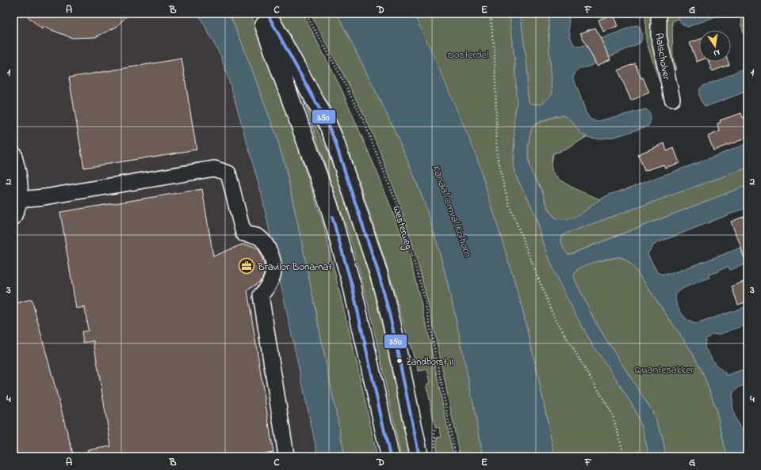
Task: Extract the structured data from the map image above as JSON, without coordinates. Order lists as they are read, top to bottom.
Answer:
{
  "streets": {
    "street": ["Aalscholver"],
    "path": ["Westerweg"]
  },
  "water": ["Kanaal Omval Kolhorn"],
  "parks": ["Oosterdel", "Quantesakker"],
  "places": {
    "office": ["Bravilor Bonamat"],
    "other": ["Zandhorst II"]
  },
  "lines": ["transit line 350"],
  "north": "bottom",
  "grid": {
    "columns": [
      "A",
      "B",
      "C",
      "D",
      "E",
      "F",
      "G"
    ],
    "rows": [
      "1",
      "2",
      "3",
      "4"
    ]
  }
}
